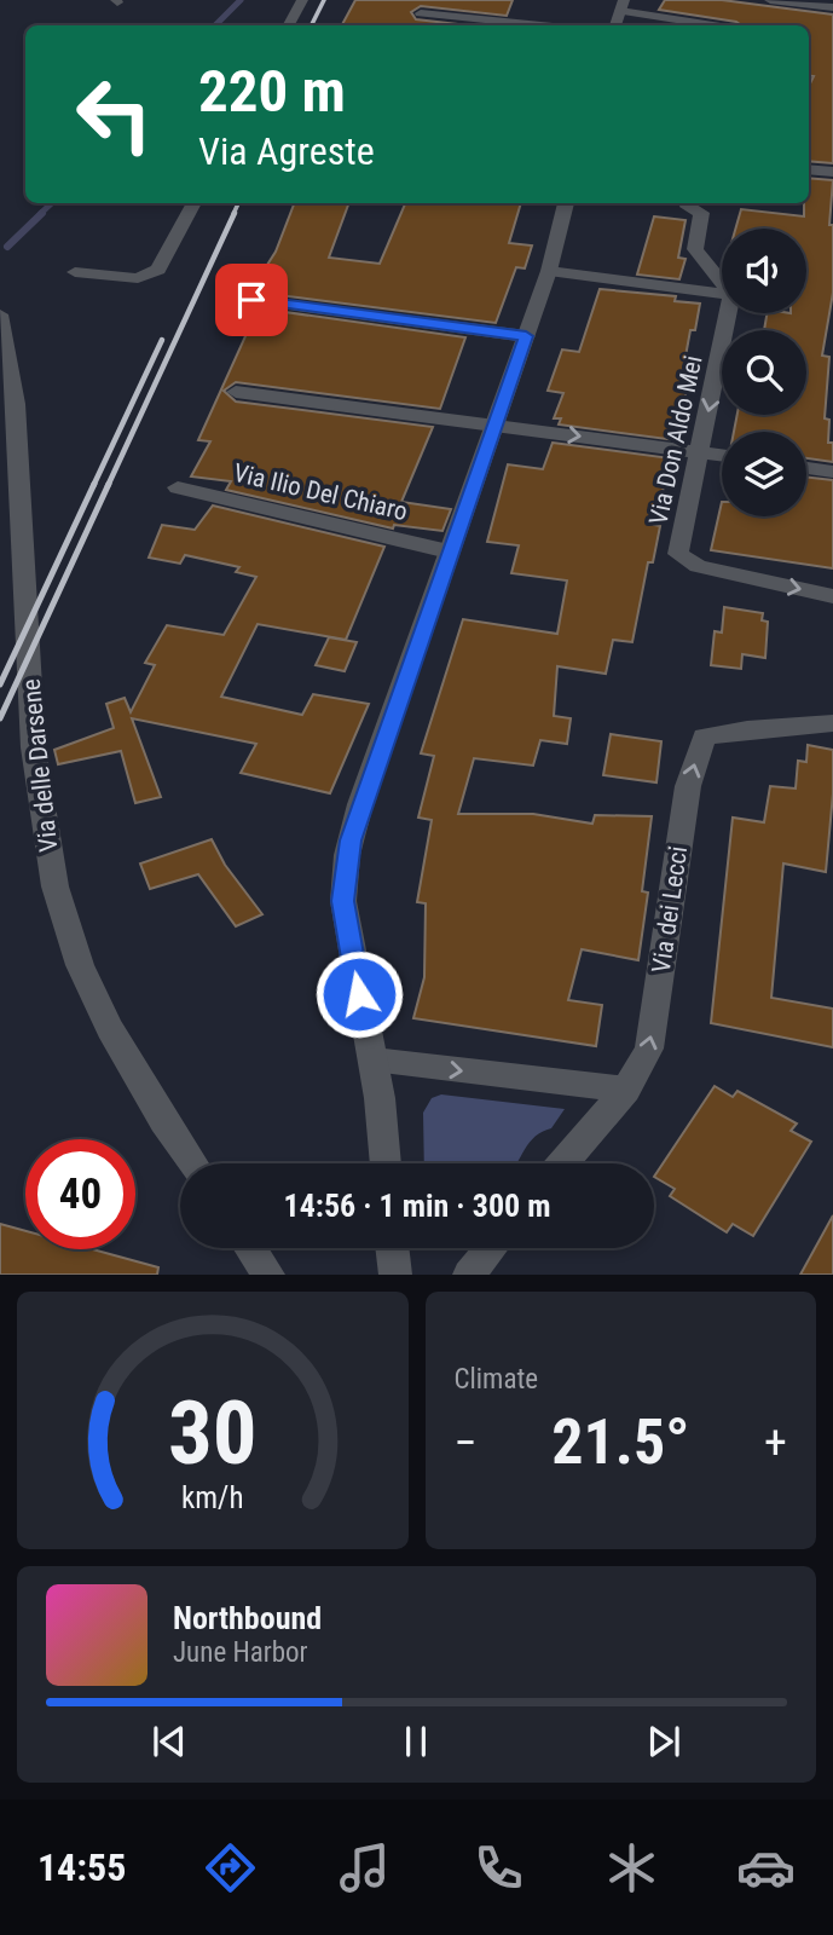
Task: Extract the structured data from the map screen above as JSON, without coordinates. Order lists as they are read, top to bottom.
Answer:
{
  "streets": {
    "street": [
      "Via Don Aldo Mei",
      "Via Ilio Del Chiaro",
      "Via delle Darsene",
      "Via dei Lecci"
    ]
  },
  "one_way": ["Via dei Lecci"],
  "page": {
    "turn": ["220 m", "Via Agreste"],
    "limit": "40",
    "trip": "14:56 · 1 min · 300 m",
    "tile": "Climate",
    "heat": ["−", "21.5°", "+"],
    "song": ["Northbound", "June Harbor"],
    "tabs": "14:55",
    "gauge": ["30", "km/h"]
  }
}
